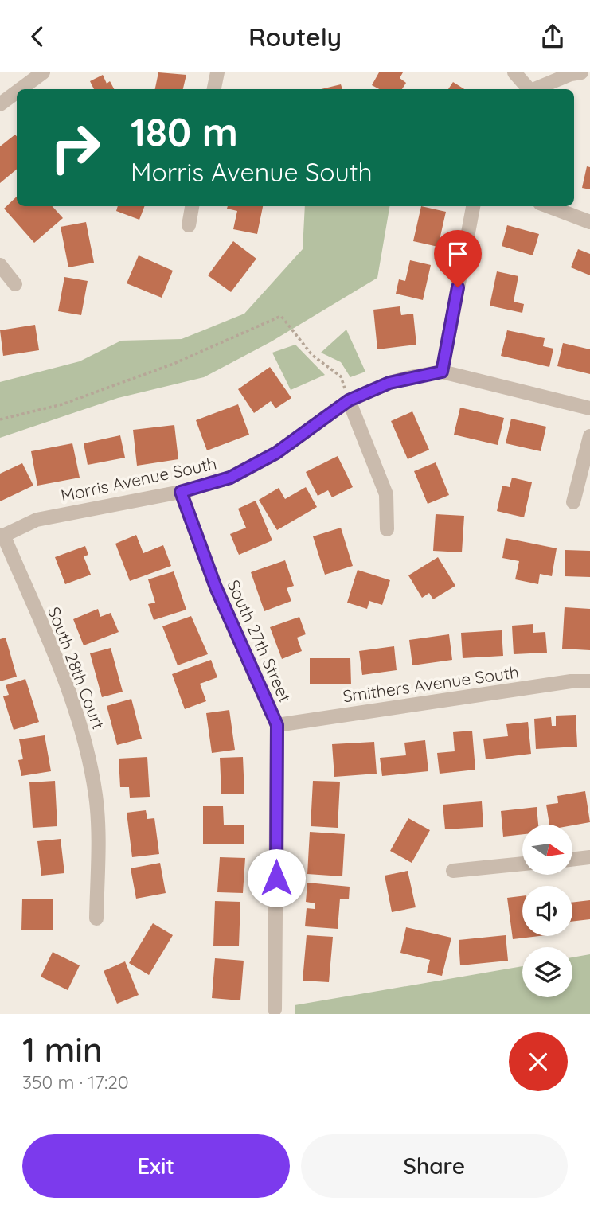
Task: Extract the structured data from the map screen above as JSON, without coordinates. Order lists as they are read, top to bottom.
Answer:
{
  "streets": {
    "street": [
      "Morris Avenue South",
      "South 27th Street",
      "South 28th Court",
      "Smithers Avenue South"
    ]
  },
  "crossings": [
    ["Morris Avenue South", "South 27th Street"],
    ["Morris Avenue South", "South 28th Court"],
    ["South 27th Street", "Smithers Avenue South"]
  ],
  "north": "right",
  "page": {
    "header": "Routely",
    "turn": ["180 m", "Morris Avenue South"],
    "heading": ["1 min", "350 m · 17:20"],
    "buttons": ["Exit", "Share"]
  }
}
